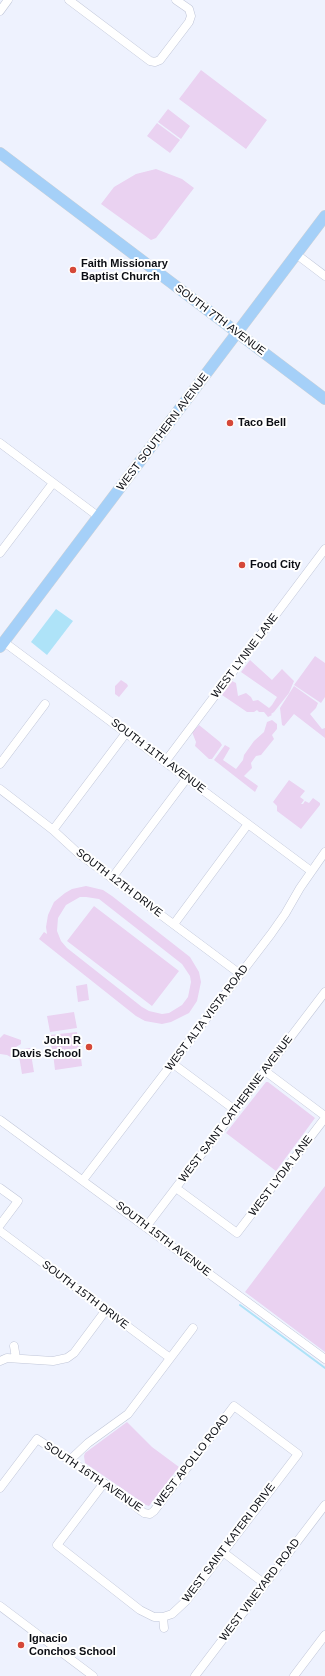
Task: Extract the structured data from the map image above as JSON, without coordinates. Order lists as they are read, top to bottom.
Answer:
{
  "streets": {
    "main road": ["SOUTH 7TH AVENUE", "WEST SOUTHERN AVENUE"],
    "street": [
      "WEST LYNNE LANE",
      "SOUTH 11TH AVENUE",
      "SOUTH 12TH DRIVE",
      "WEST ALTA VISTA ROAD",
      "WEST SAINT CATHERINE AVENUE",
      "WEST LYDIA LANE",
      "SOUTH 15TH AVENUE",
      "SOUTH 15TH DRIVE",
      "WEST APOLLO ROAD",
      "SOUTH 16TH AVENUE",
      "WEST SAINT KATERI DRIVE",
      "WEST VINEYARD ROAD"
    ]
  },
  "crossings": [
    ["SOUTH 7TH AVENUE", "WEST SOUTHERN AVENUE"],
    ["WEST SOUTHERN AVENUE", "SOUTH 11TH AVENUE"],
    ["WEST LYNNE LANE", "SOUTH 11TH AVENUE"],
    ["SOUTH 11TH AVENUE", "WEST ALTA VISTA ROAD"],
    ["SOUTH 12TH DRIVE", "WEST ALTA VISTA ROAD"],
    ["WEST ALTA VISTA ROAD", "SOUTH 15TH AVENUE"],
    ["WEST SAINT CATHERINE AVENUE", "WEST LYDIA LANE"],
    ["WEST SAINT CATHERINE AVENUE", "SOUTH 15TH AVENUE"],
    ["WEST APOLLO ROAD", "SOUTH 16TH AVENUE"],
    ["WEST APOLLO ROAD", "WEST SAINT KATERI DRIVE"]
  ],
  "places": [
    "Faith Missionary Baptist Church",
    "Taco Bell",
    "Food City",
    "John R Davis School",
    "Ignacio Conchos School"
  ]
}
